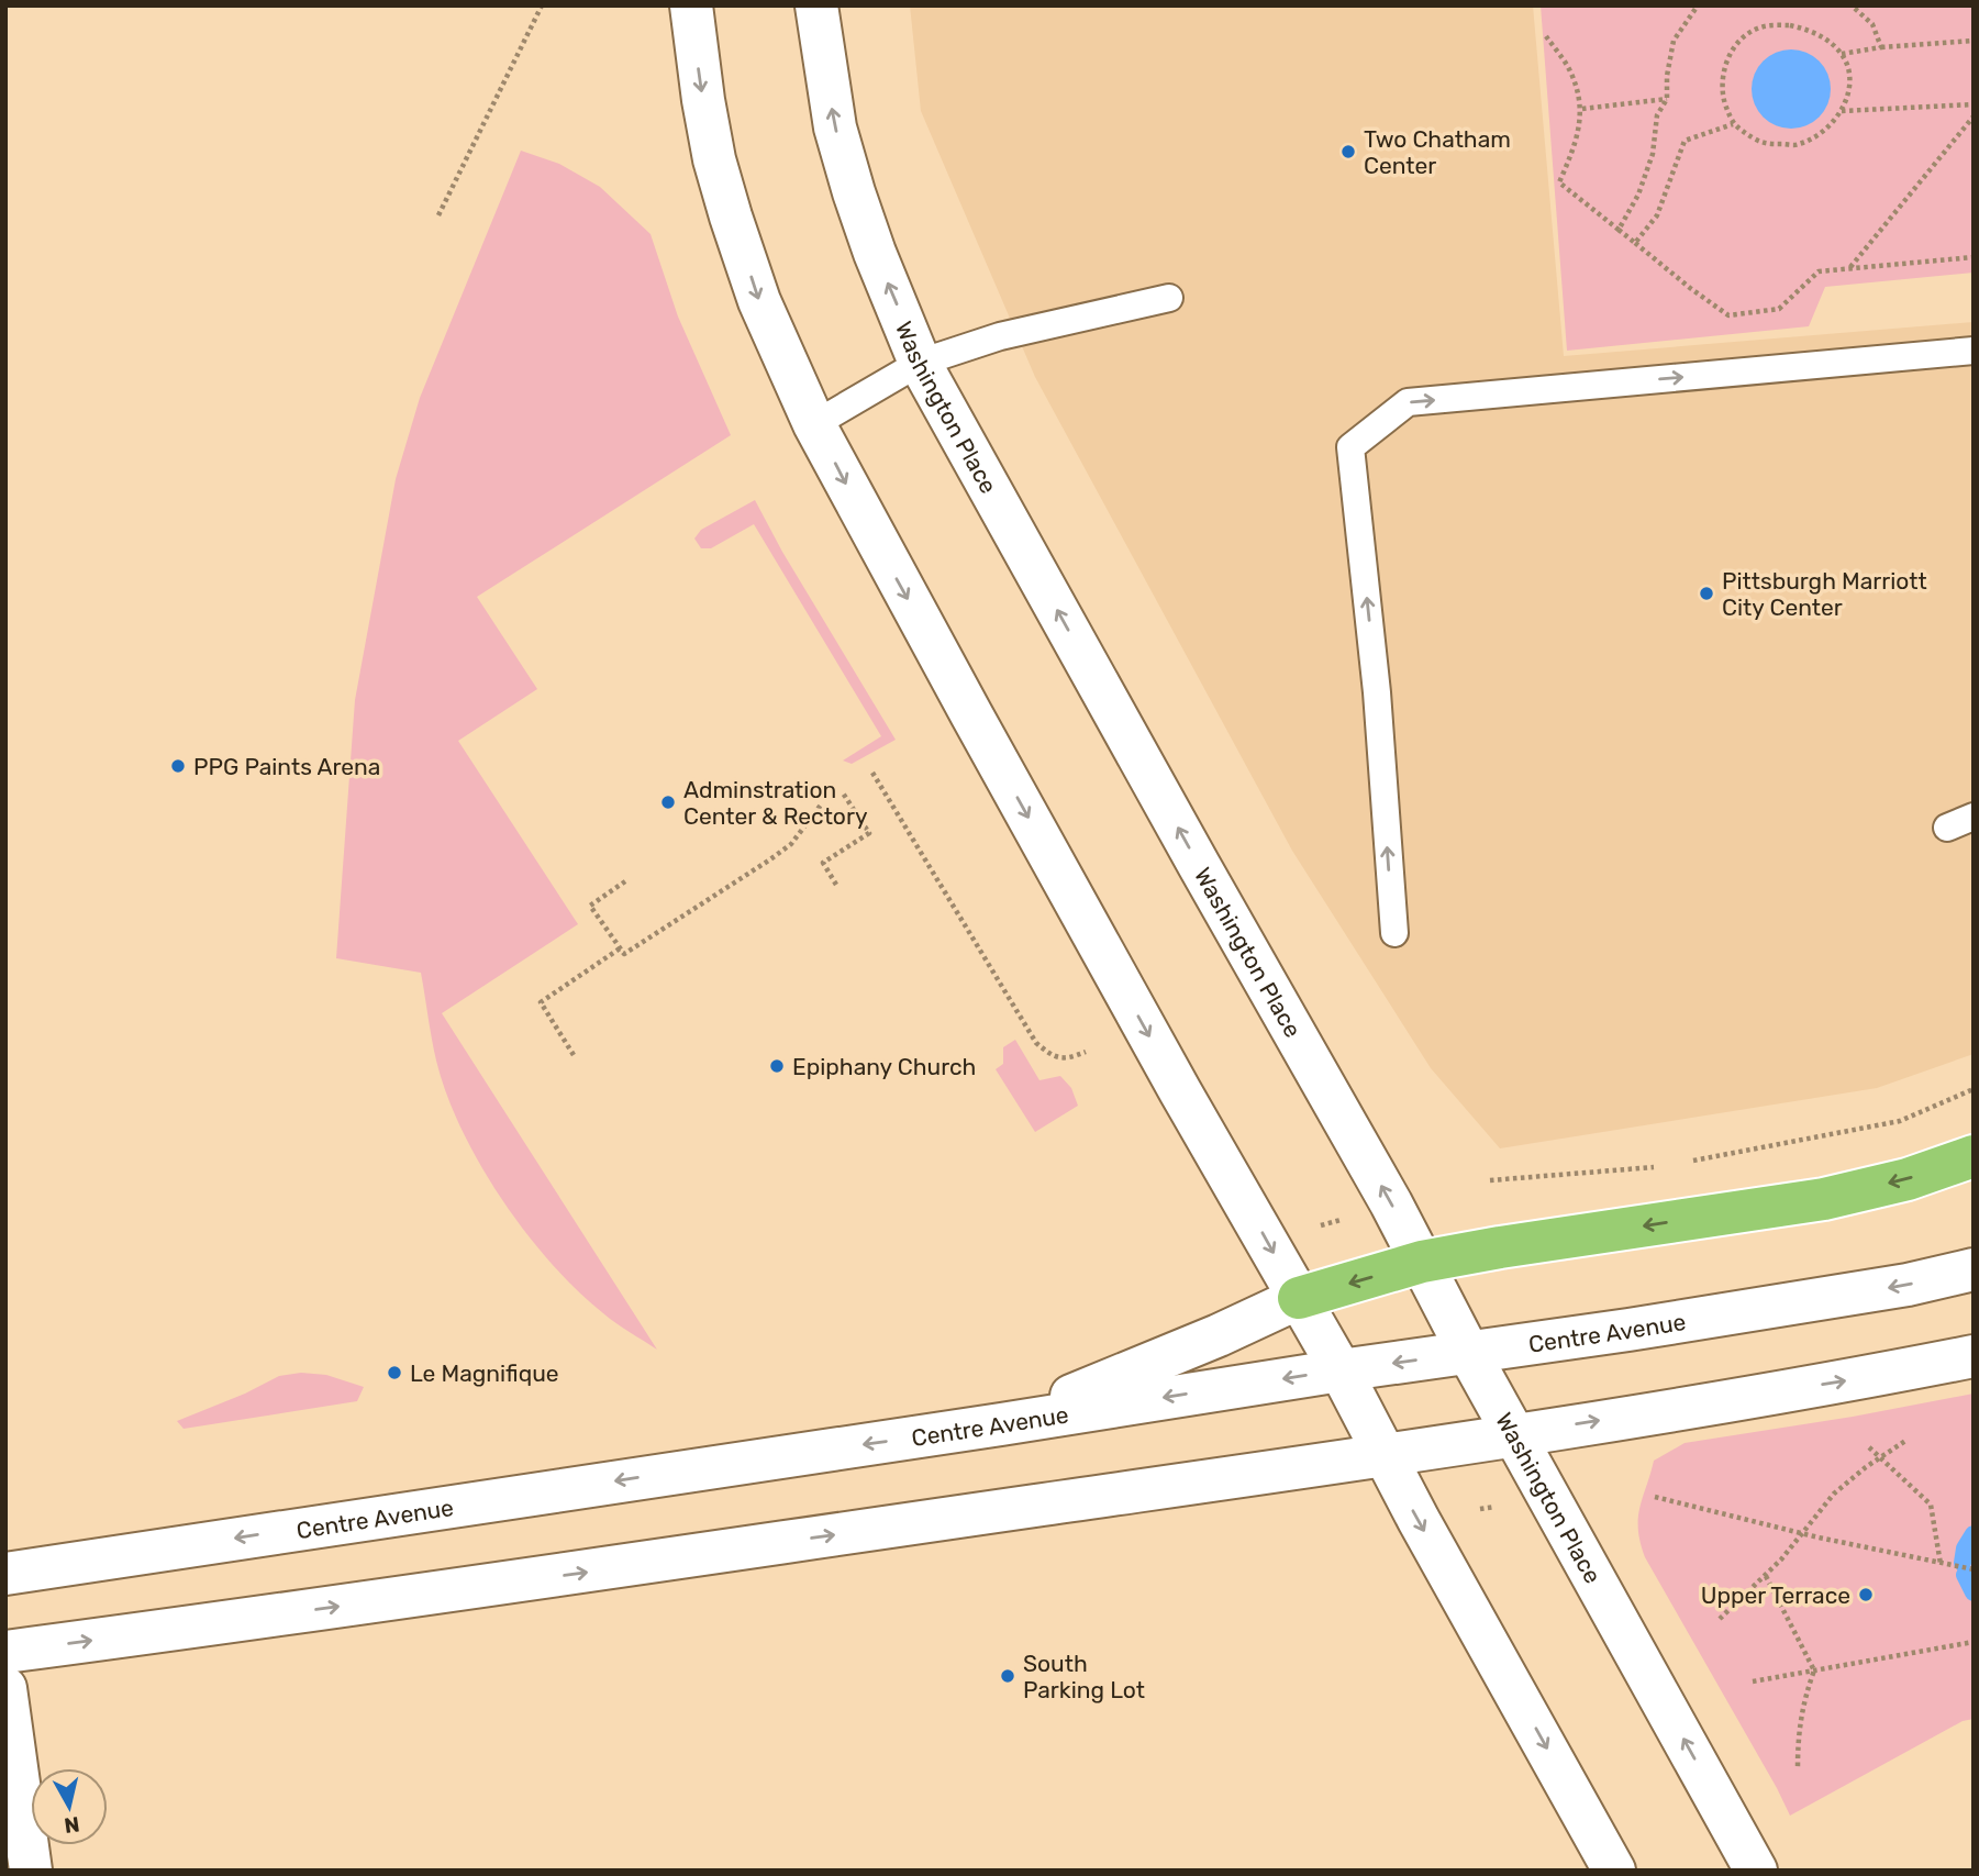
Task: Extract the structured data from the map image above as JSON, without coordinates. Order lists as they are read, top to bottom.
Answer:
{
  "streets": {
    "main road": ["Washington Place", "Centre Avenue"]
  },
  "crossings": [
    ["Washington Place", "Centre Avenue"]
  ],
  "places": [
    "Two Chatham Center",
    "Pittsburgh Marriott City Center",
    "PPG Paints Arena",
    "Adminstration Center & Rectory",
    "Epiphany Church",
    "Le Magnifique",
    "Upper Terrace",
    "South Parking Lot"
  ],
  "north": "bottom"
}
